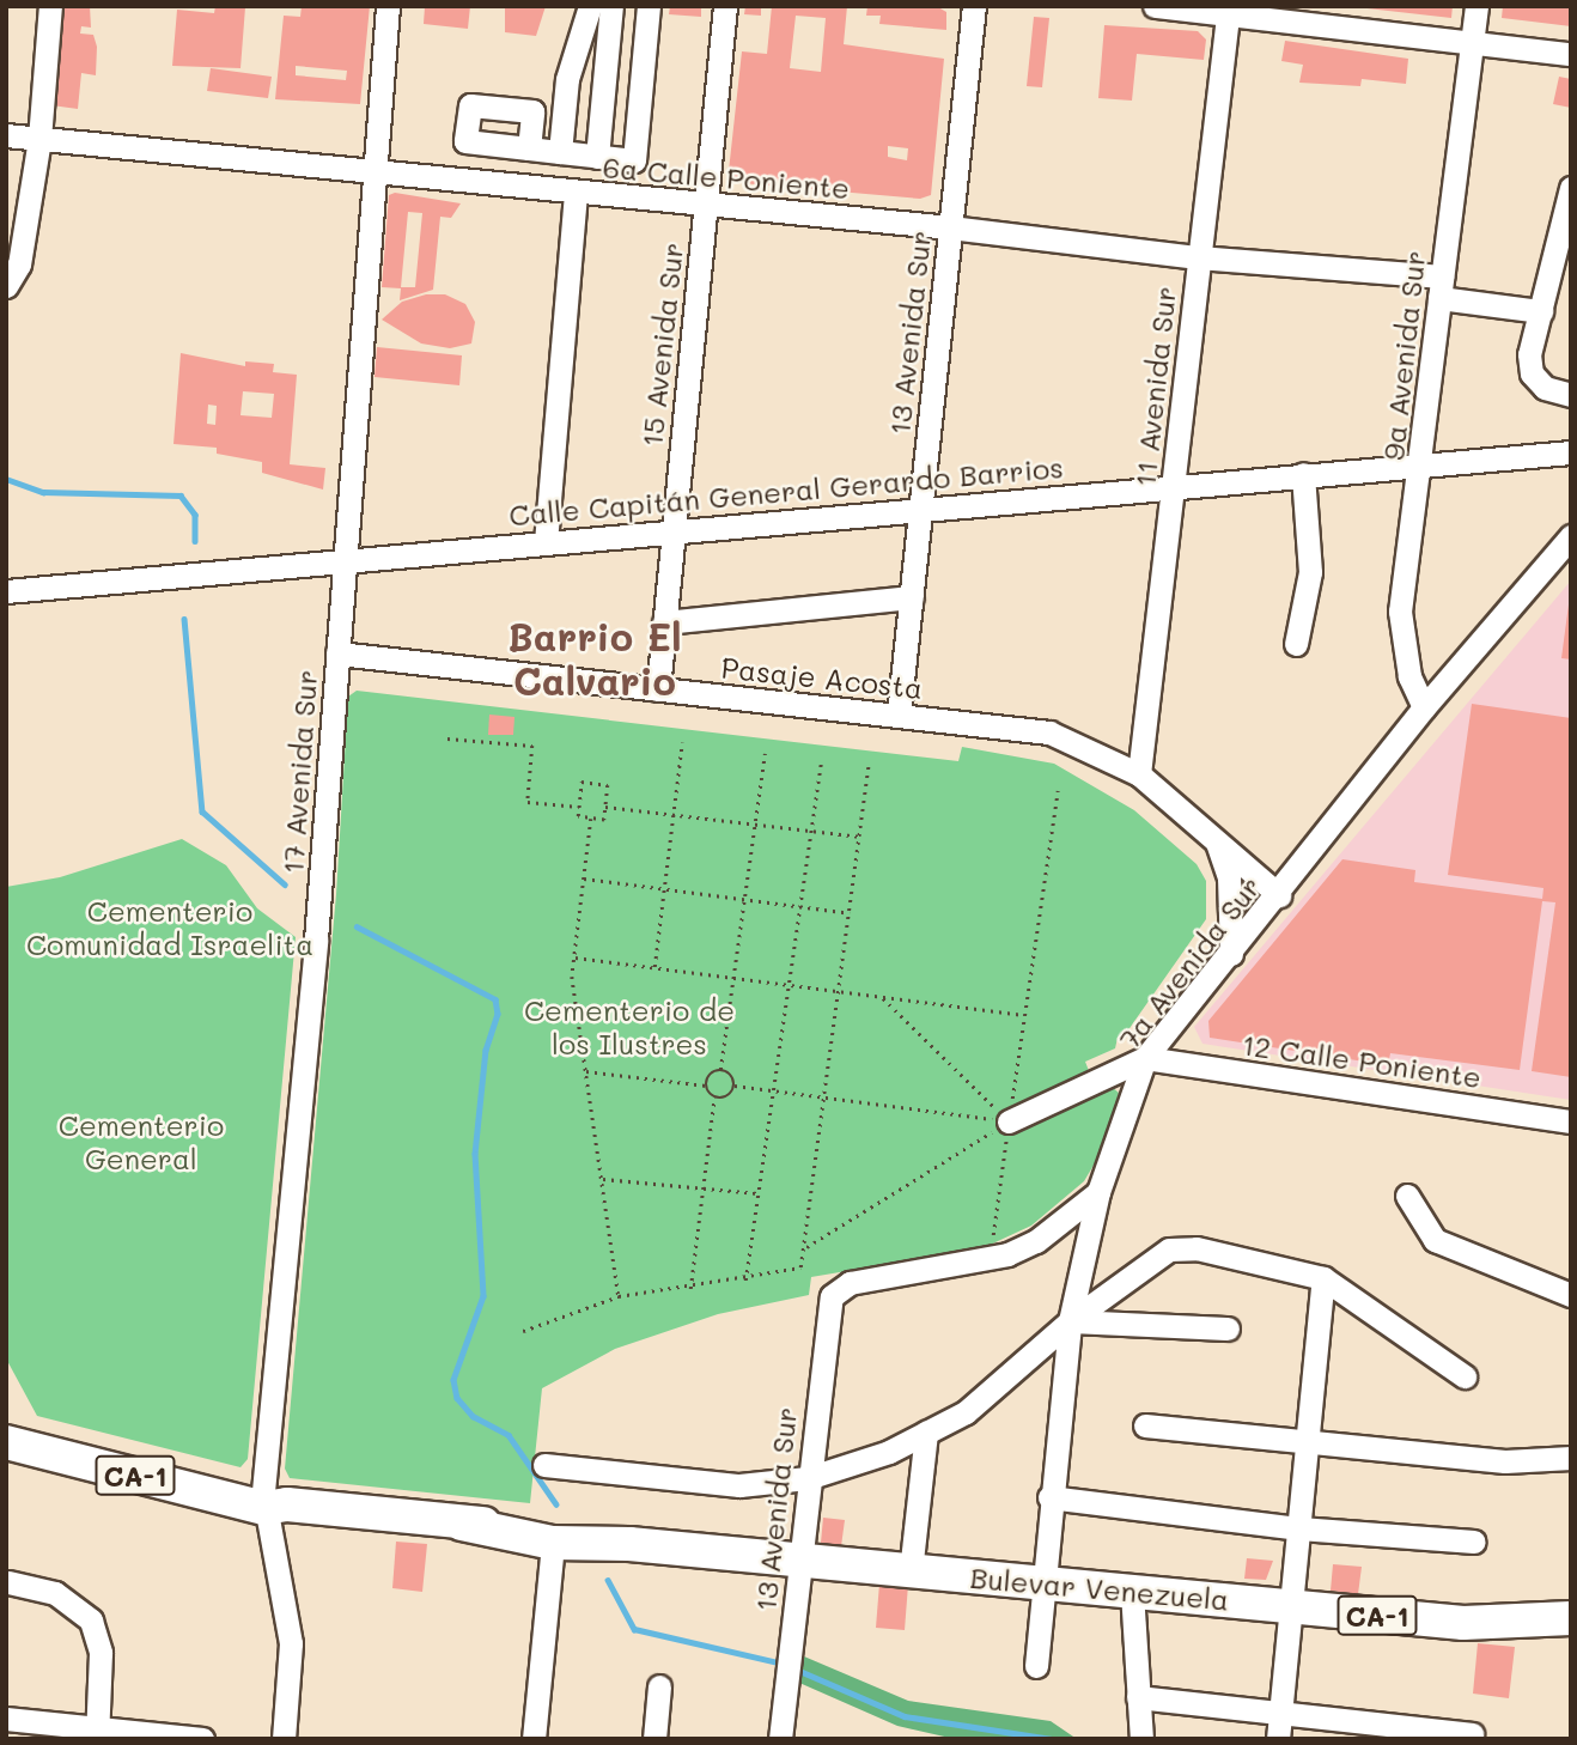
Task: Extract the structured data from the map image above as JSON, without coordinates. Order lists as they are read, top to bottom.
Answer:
{
  "streets": {
    "highway": ["CA-1", "Bulevar Venezuela"],
    "street": [
      "6a Calle Poniente",
      "13 Avenida Sur",
      "15 Avenida Sur",
      "9a Avenida Sur",
      "11 Avenida Sur",
      "Calle Capitán General Gerardo Barrios",
      "Pasaje Acosta",
      "17 Avenida Sur",
      "7a Avenida Sur",
      "12 Calle Poniente"
    ]
  },
  "crossings": [
    ["6a Calle Poniente", "13 Avenida Sur"],
    ["6a Calle Poniente", "15 Avenida Sur"],
    ["6a Calle Poniente", "9a Avenida Sur"],
    ["6a Calle Poniente", "11 Avenida Sur"],
    ["6a Calle Poniente", "17 Avenida Sur"],
    ["13 Avenida Sur", "Calle Capitán General Gerardo Barrios"],
    ["13 Avenida Sur", "Pasaje Acosta"],
    ["13 Avenida Sur", "7a Avenida Sur"],
    ["13 Avenida Sur", "Bulevar Venezuela"],
    ["15 Avenida Sur", "Calle Capitán General Gerardo Barrios"],
    ["15 Avenida Sur", "Pasaje Acosta"],
    ["9a Avenida Sur", "Calle Capitán General Gerardo Barrios"],
    ["9a Avenida Sur", "7a Avenida Sur"],
    ["11 Avenida Sur", "Calle Capitán General Gerardo Barrios"],
    ["11 Avenida Sur", "Pasaje Acosta"],
    ["Calle Capitán General Gerardo Barrios", "17 Avenida Sur"],
    ["Pasaje Acosta", "17 Avenida Sur"],
    ["Pasaje Acosta", "7a Avenida Sur"],
    ["17 Avenida Sur", "Bulevar Venezuela"],
    ["7a Avenida Sur", "12 Calle Poniente"],
    ["7a Avenida Sur", "Bulevar Venezuela"]
  ],
  "districts": ["Barrio El Calvario"],
  "parks": ["Cementerio Comunidad Israelita", "Cementerio de los Ilustres", "Cementerio General"]
}
